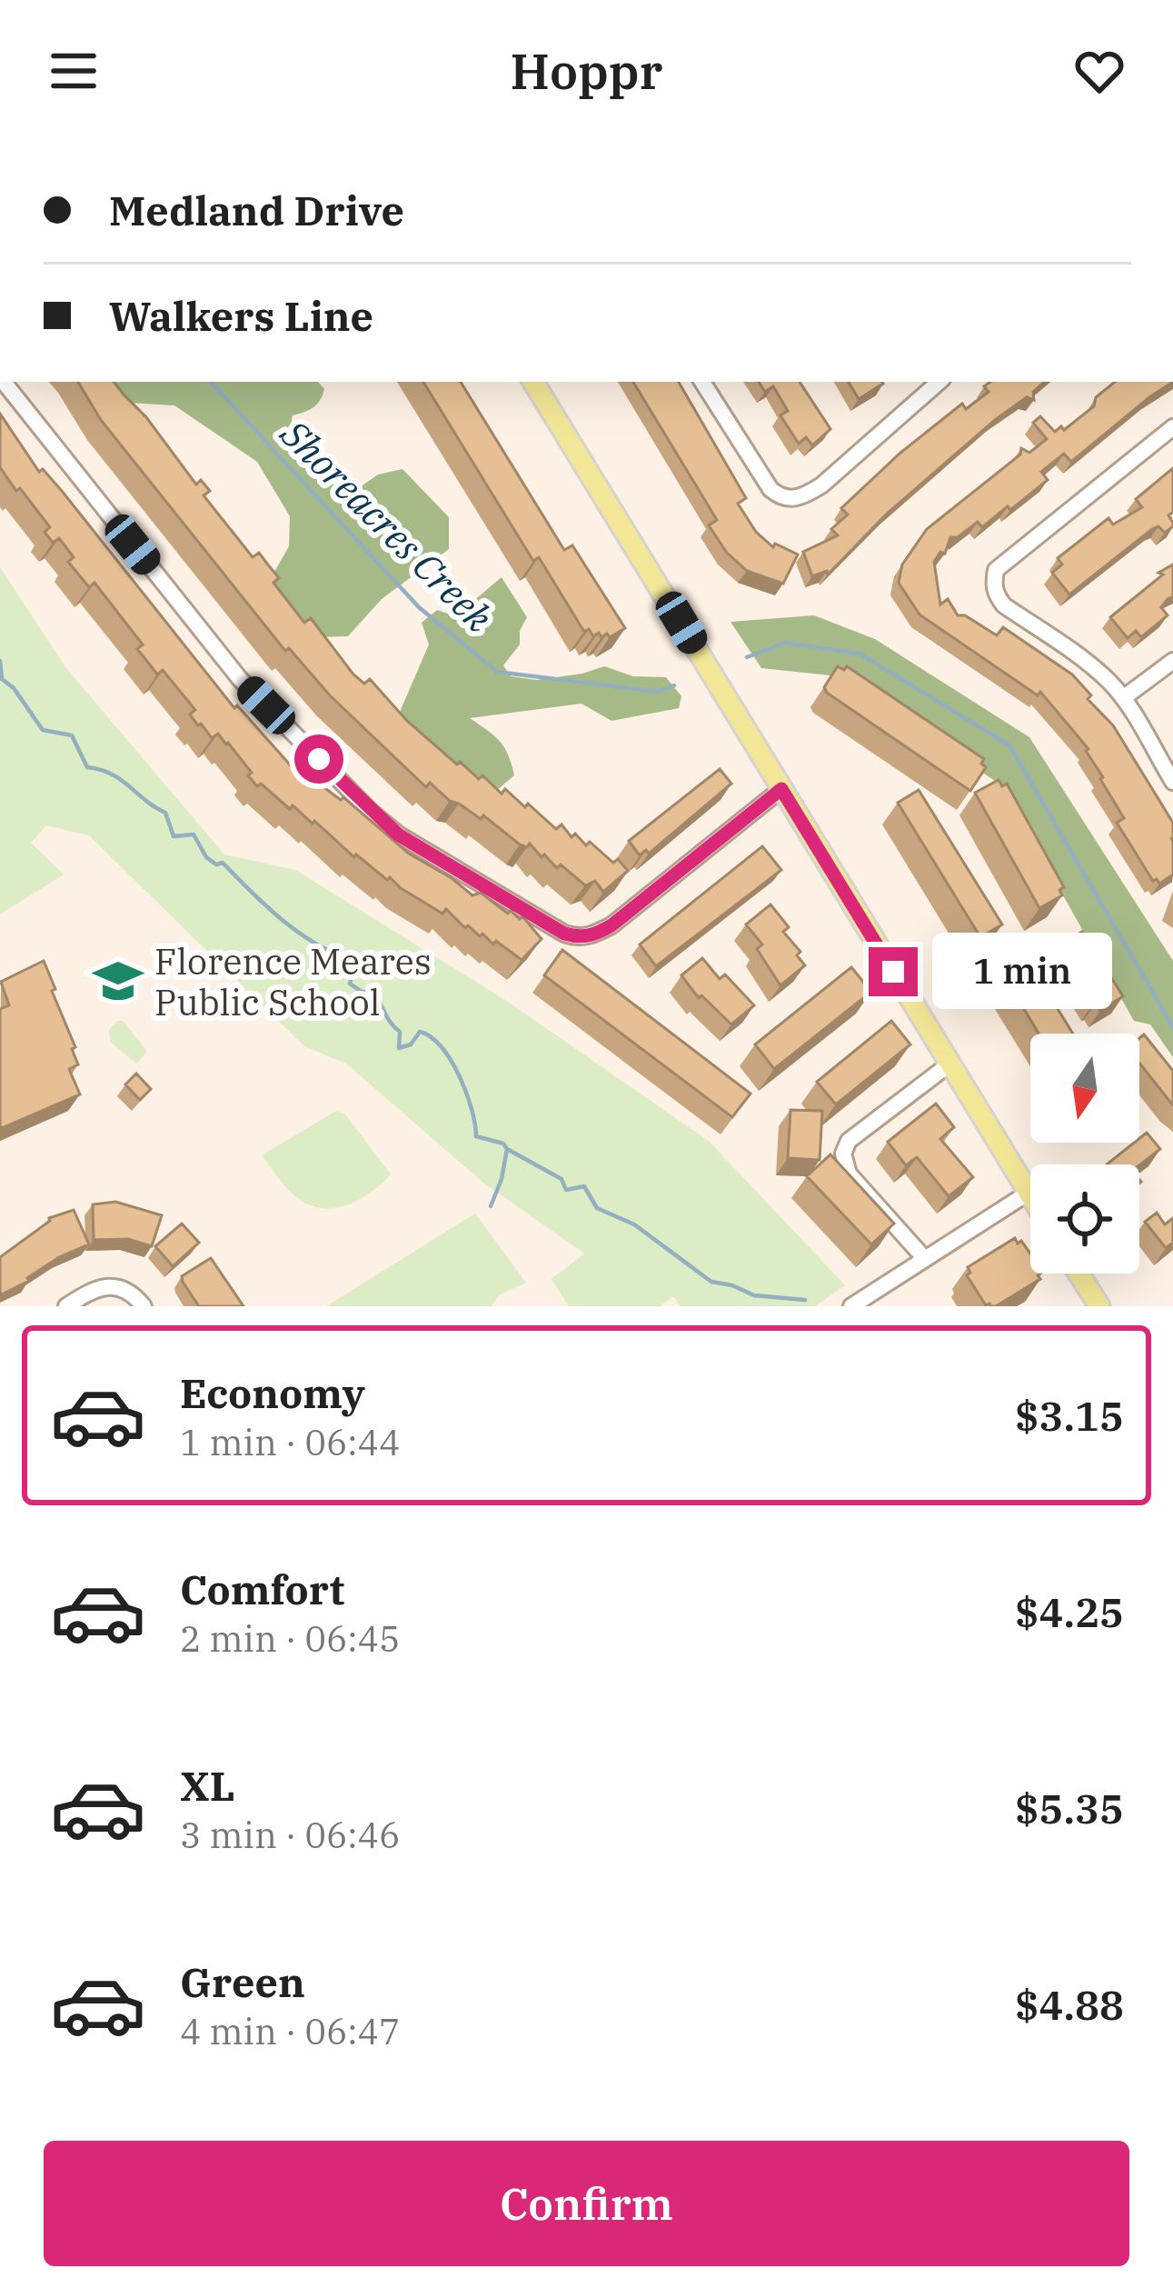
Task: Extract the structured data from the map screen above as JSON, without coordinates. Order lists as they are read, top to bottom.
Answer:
{
  "water": ["Shoreacres Creek"],
  "places": {
    "school or university": ["Florence Meares Public School"]
  },
  "north": "bottom",
  "page": {
    "header": "Hoppr",
    "banner": ["Medland Drive", "Walkers Line"],
    "bubble": "1 min",
    "list": [
      {
        "name": "Economy",
        "note": "1 min · 06:44",
        "value": "$3.15"
      },
      {
        "name": "Comfort",
        "note": "2 min · 06:45",
        "value": "$4.25"
      },
      {
        "name": "XL",
        "note": "3 min · 06:46",
        "value": "$5.35"
      },
      {
        "name": "Green",
        "note": "4 min · 06:47",
        "value": "$4.88"
      }
    ],
    "buttons": "Confirm"
  }
}
